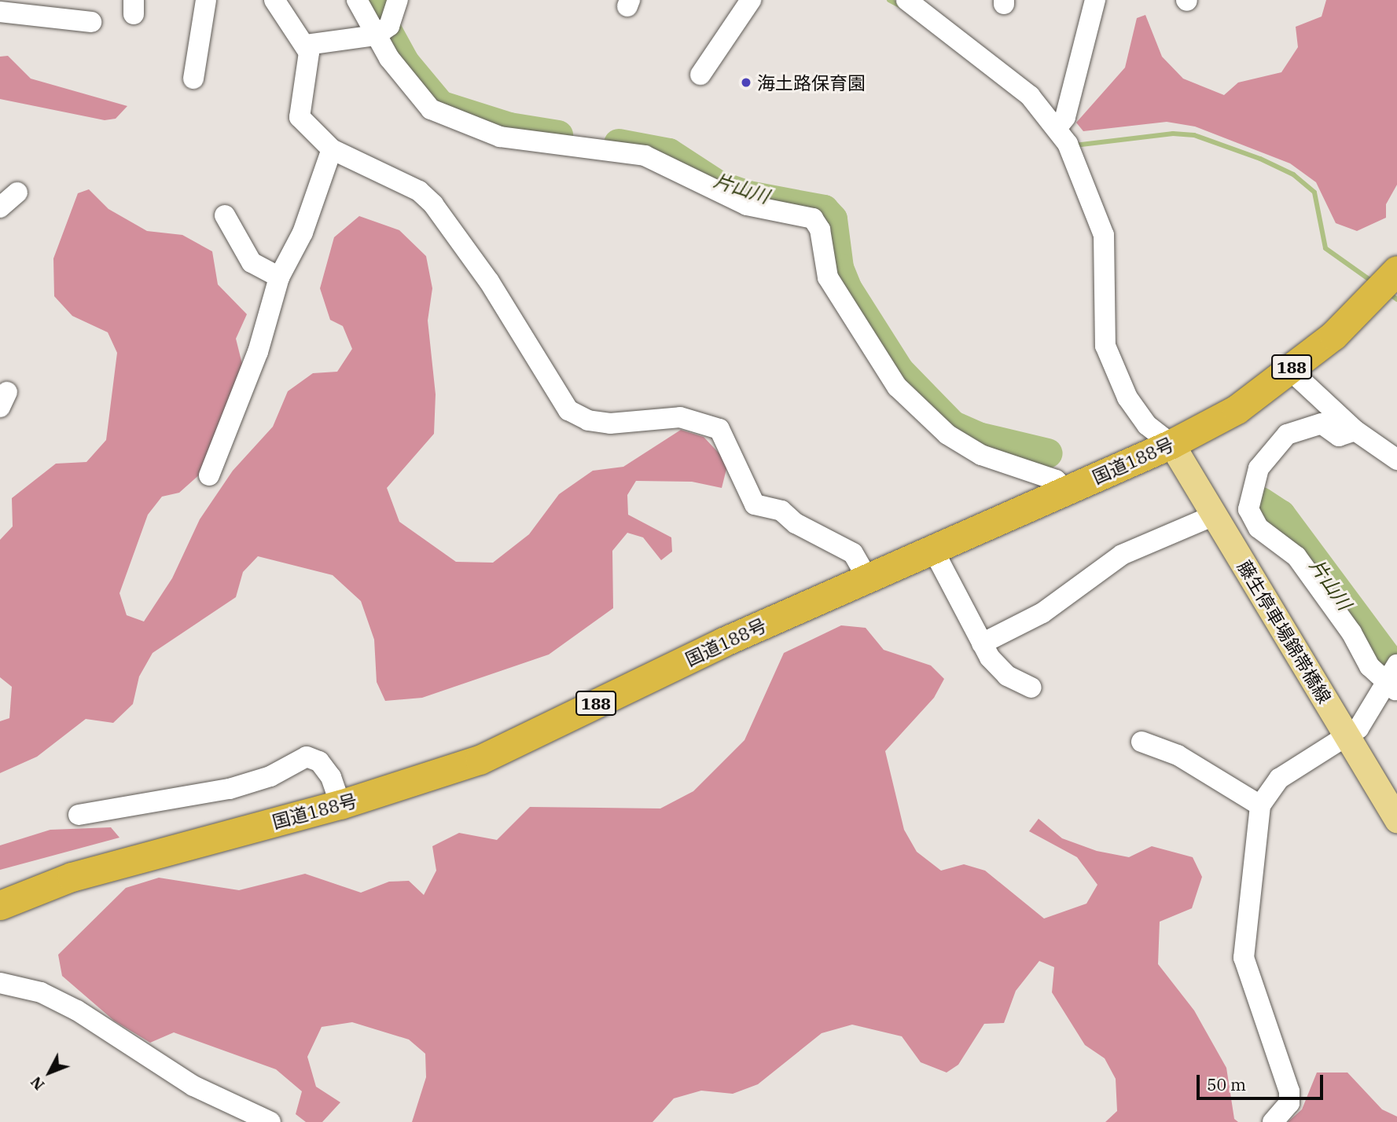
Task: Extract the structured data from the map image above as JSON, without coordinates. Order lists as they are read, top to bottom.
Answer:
{
  "streets": {
    "highway": ["188", "国道188号"],
    "main road": ["藤生停車場錦帯橋線"]
  },
  "crossings": [
    ["国道188号", "藤生停車場錦帯橋線"]
  ],
  "water": ["片山川"],
  "places": ["海土路保育園"],
  "scale_bar": "50 m",
  "north": "bottom left"
}
